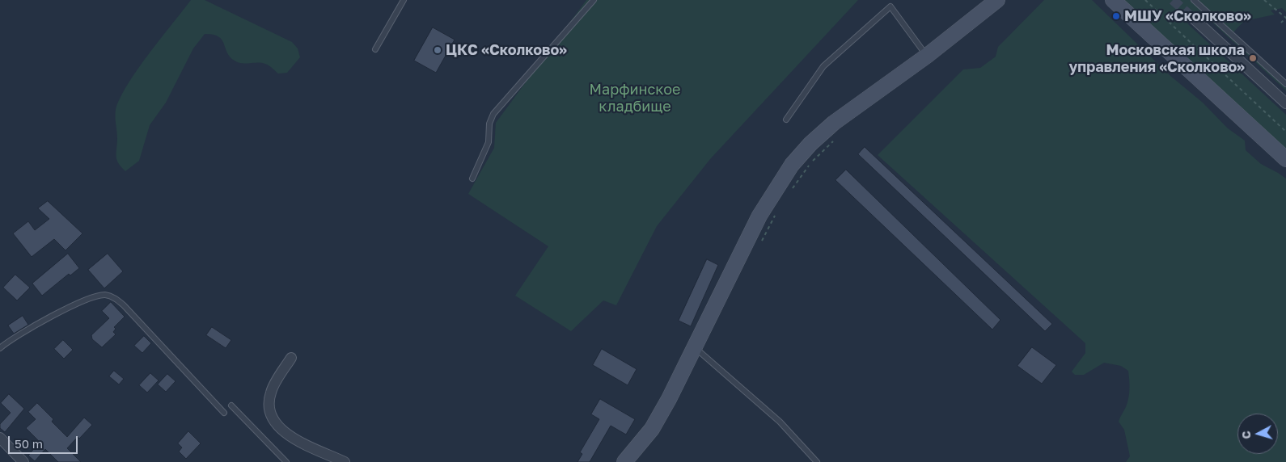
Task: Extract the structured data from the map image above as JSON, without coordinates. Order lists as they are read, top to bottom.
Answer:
{
  "parks": ["Марфинское кладбище"],
  "places": ["МШУ «Сколково»", "ЦКС «Сколково»", "Московская школа управления «Сколково»"],
  "scale_bar": "50 m",
  "north": "left"
}
